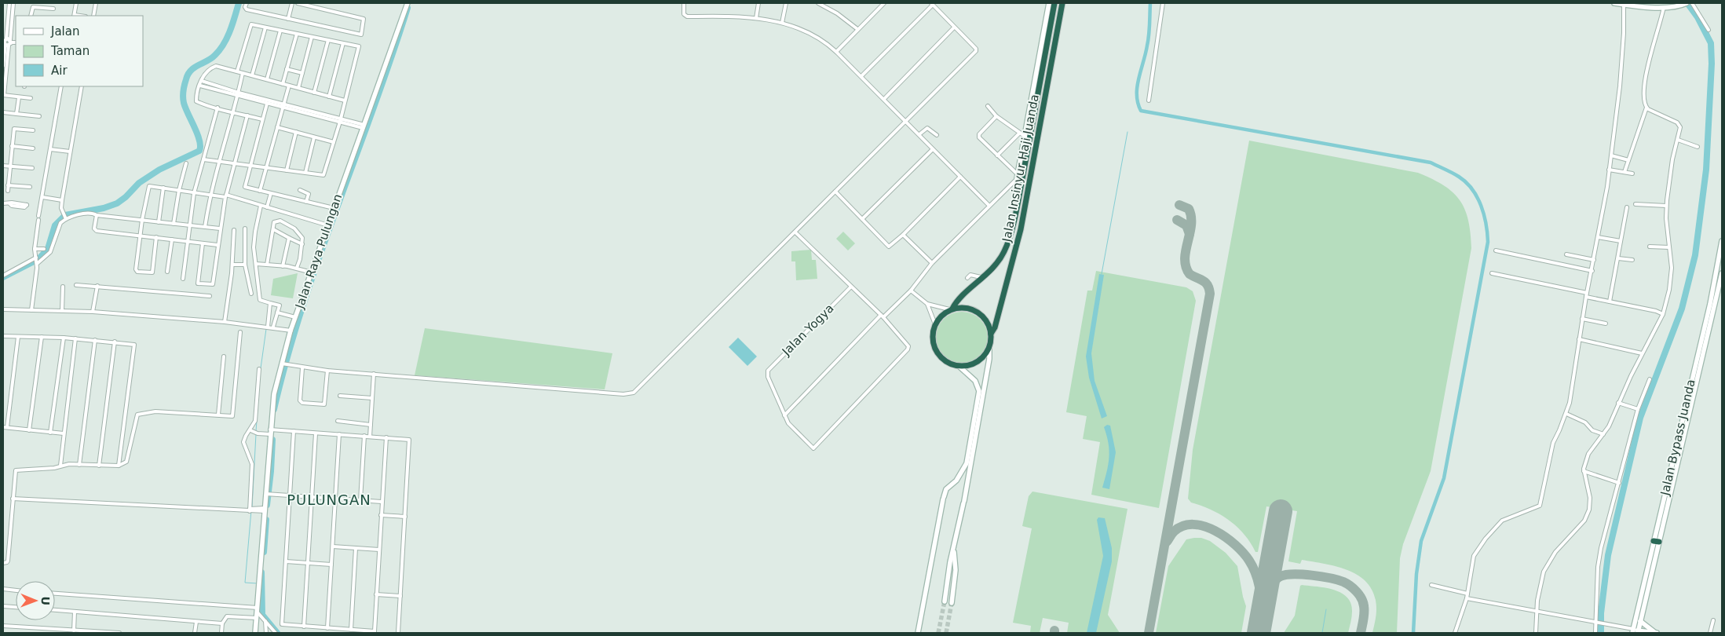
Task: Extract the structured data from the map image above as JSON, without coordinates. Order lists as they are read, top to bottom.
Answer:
{
  "streets": {
    "highway": ["Jalan Insinyur Haji Juanda"],
    "street": ["Jalan Raya Pulungan", "Jalan Yogya", "Jalan Bypass Juanda"]
  },
  "districts": ["PULUNGAN"],
  "legend": ["Jalan", "Taman", "Air"],
  "north": "right"
}
